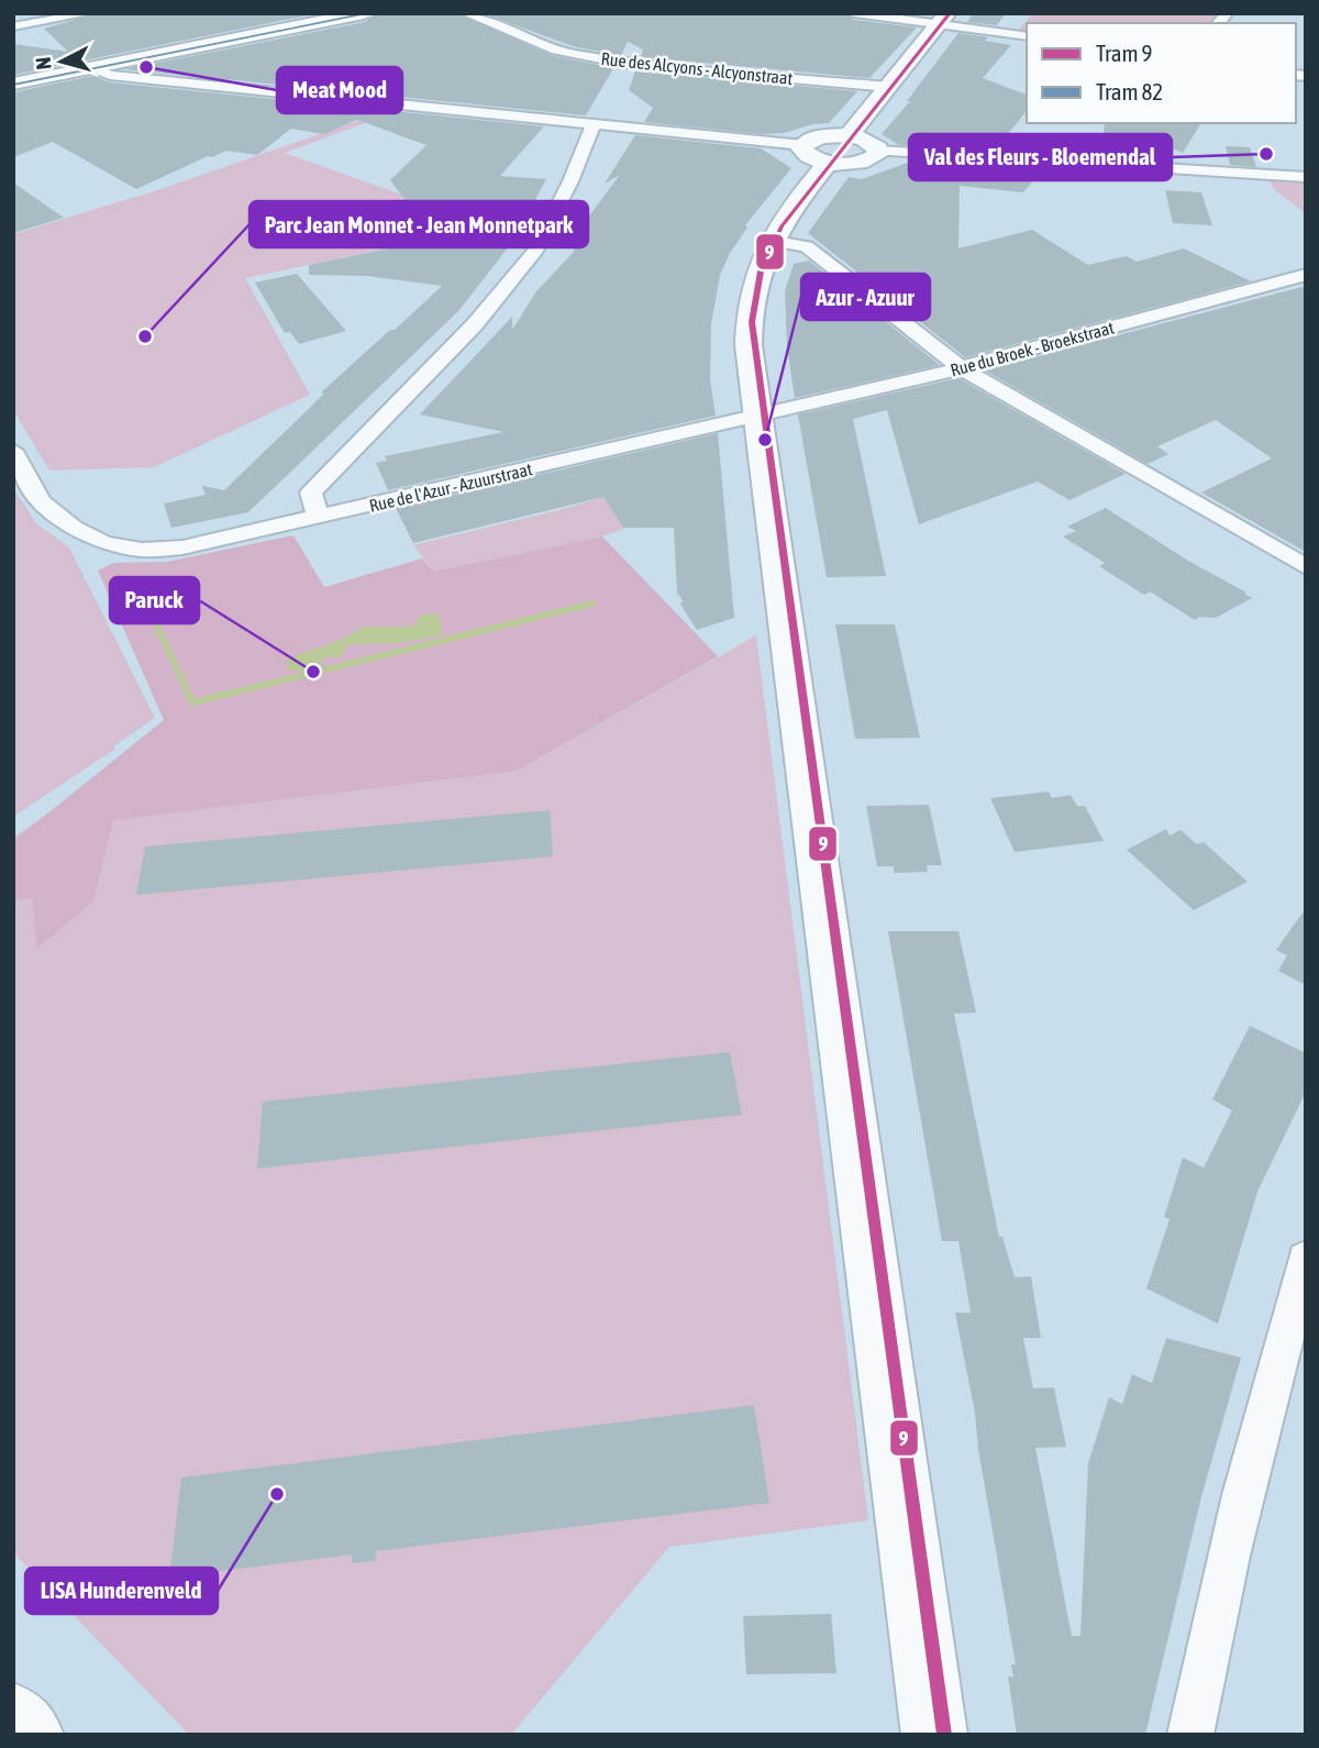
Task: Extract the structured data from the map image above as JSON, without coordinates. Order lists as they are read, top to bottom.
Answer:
{
  "streets": {
    "street": ["Rue des Alcyons - Alcyonstraat", "Rue du Broek - Broekstraat", "Rue de l'Azur - Azuurstraat"]
  },
  "crossings": [
    ["Rue du Broek - Broekstraat", "Rue de l'Azur - Azuurstraat"]
  ],
  "places": [
    "Meat Mood",
    "Val des Fleurs - Bloemendal",
    "Parc Jean Monnet - Jean Monnetpark",
    "Azur - Azuur",
    "Paruck",
    "LISA Hunderenveld"
  ],
  "lines": ["tram line 9", "tram line 82"],
  "legend": ["Tram 9", "Tram 82"],
  "north": "left"
}
